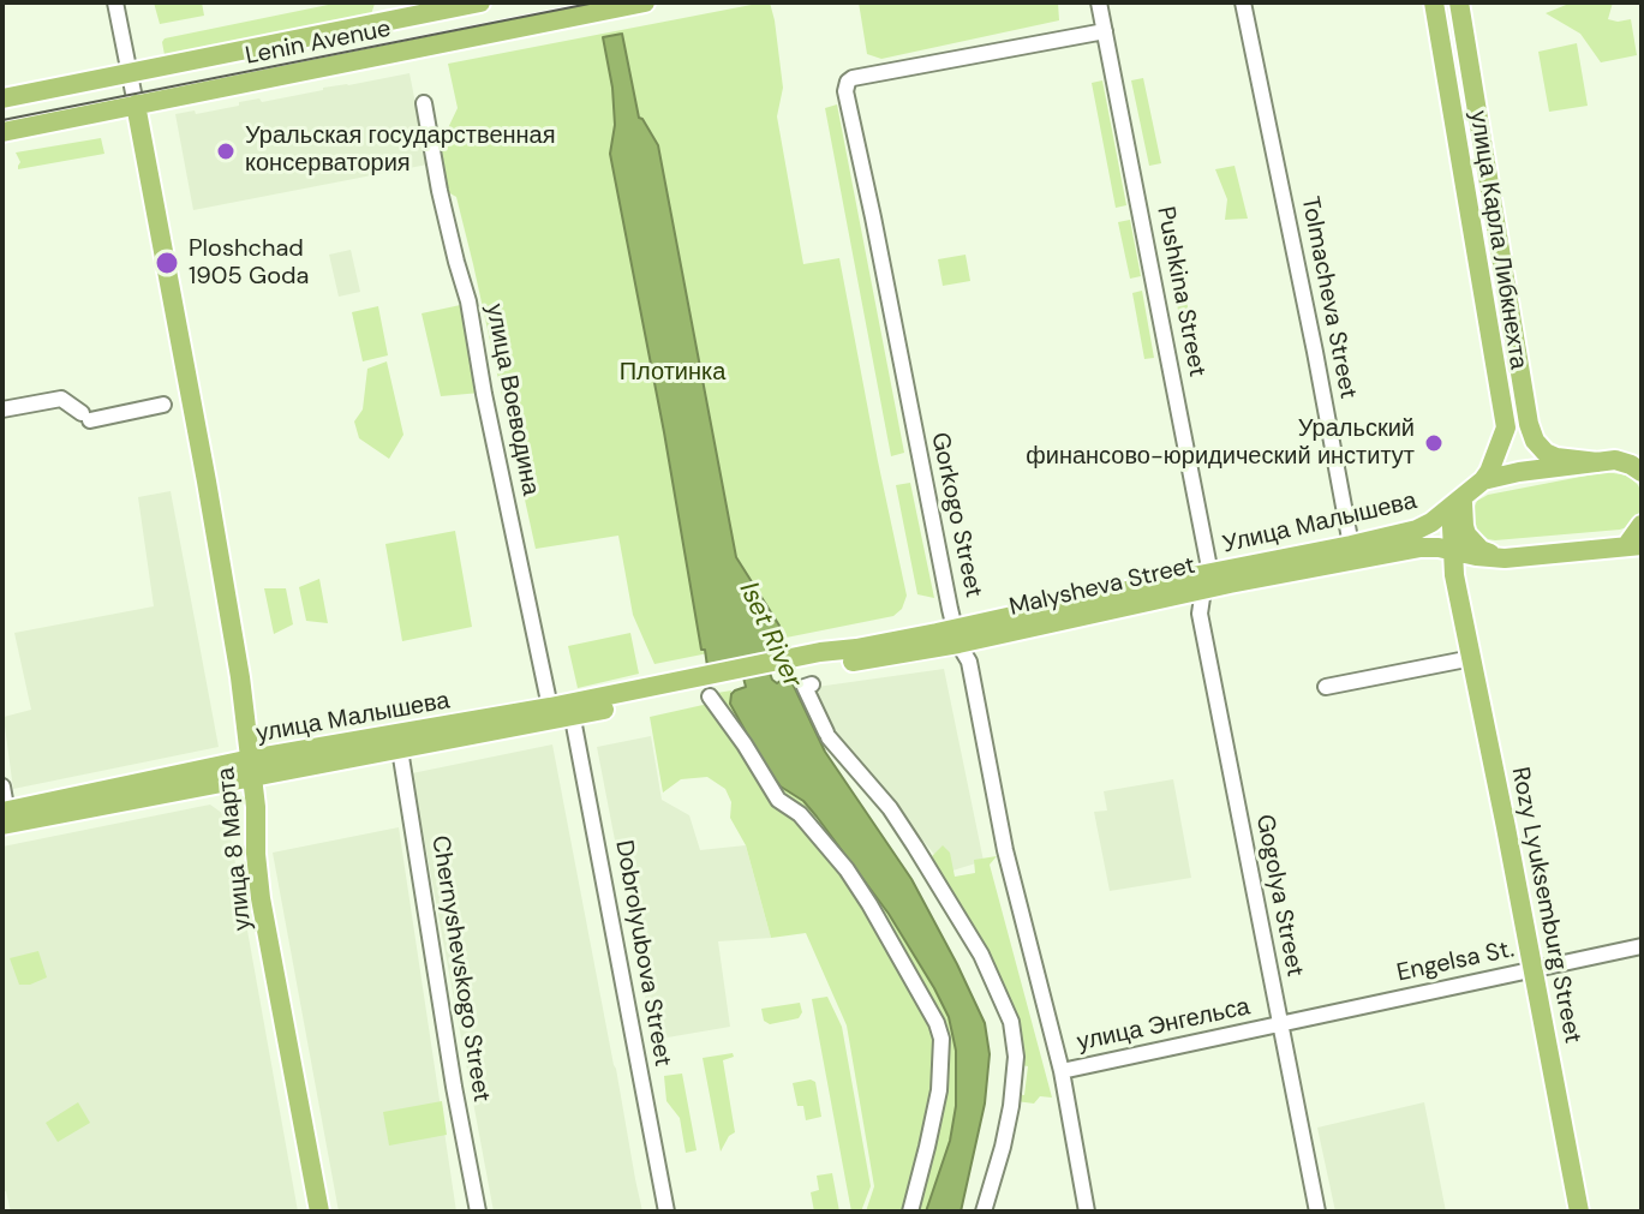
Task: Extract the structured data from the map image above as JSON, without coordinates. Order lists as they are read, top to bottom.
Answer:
{
  "streets": {
    "main road": [
      "Lenin Avenue",
      "улица Карла Либкнехта",
      "Улица Малышева",
      "Malysheva Street",
      "улица Малышева",
      "улица 8 Марта",
      "Rozy Lyuksemburg Street"
    ],
    "street": [
      "Pushkina Street",
      "Tolmacheva Street",
      "улица Воеводина",
      "Gorkogo Street",
      "Gogolya Street",
      "Dobrolyubova Street",
      "Engelsa St.",
      "Chernyshevskogo Street",
      "улица Энгельса"
    ]
  },
  "crossings": [
    ["Lenin Avenue", "улица 8 Марта"],
    ["улица Карла Либкнехта", "Улица Малышева"],
    ["Pushkina Street", "Gorkogo Street"],
    ["Pushkina Street", "Улица Малышева"],
    ["Pushkina Street", "Malysheva Street"],
    ["Pushkina Street", "Gogolya Street"],
    ["Tolmacheva Street", "Улица Малышева"],
    ["улица Воеводина", "Dobrolyubova Street"],
    ["Gorkogo Street", "Malysheva Street"],
    ["Gorkogo Street", "улица Энгельса"],
    ["Улица Малышева", "Malysheva Street"],
    ["Улица Малышева", "Gogolya Street"],
    ["Malysheva Street", "улица Малышева"],
    ["Malysheva Street", "Gogolya Street"],
    ["улица Малышева", "улица 8 Марта"],
    ["улица Малышева", "Rozy Lyuksemburg Street"],
    ["Gogolya Street", "Engelsa St."],
    ["Gogolya Street", "улица Энгельса"],
    ["Rozy Lyuksemburg Street", "Engelsa St."],
    ["Engelsa St.", "улица Энгельса"]
  ],
  "water": ["Iset River"],
  "parks": ["Плотинка"],
  "places": ["Уральская государственная консерватория", "Ploshchad 1905 Goda", "Уральский финансово-юридический институт"]
}
